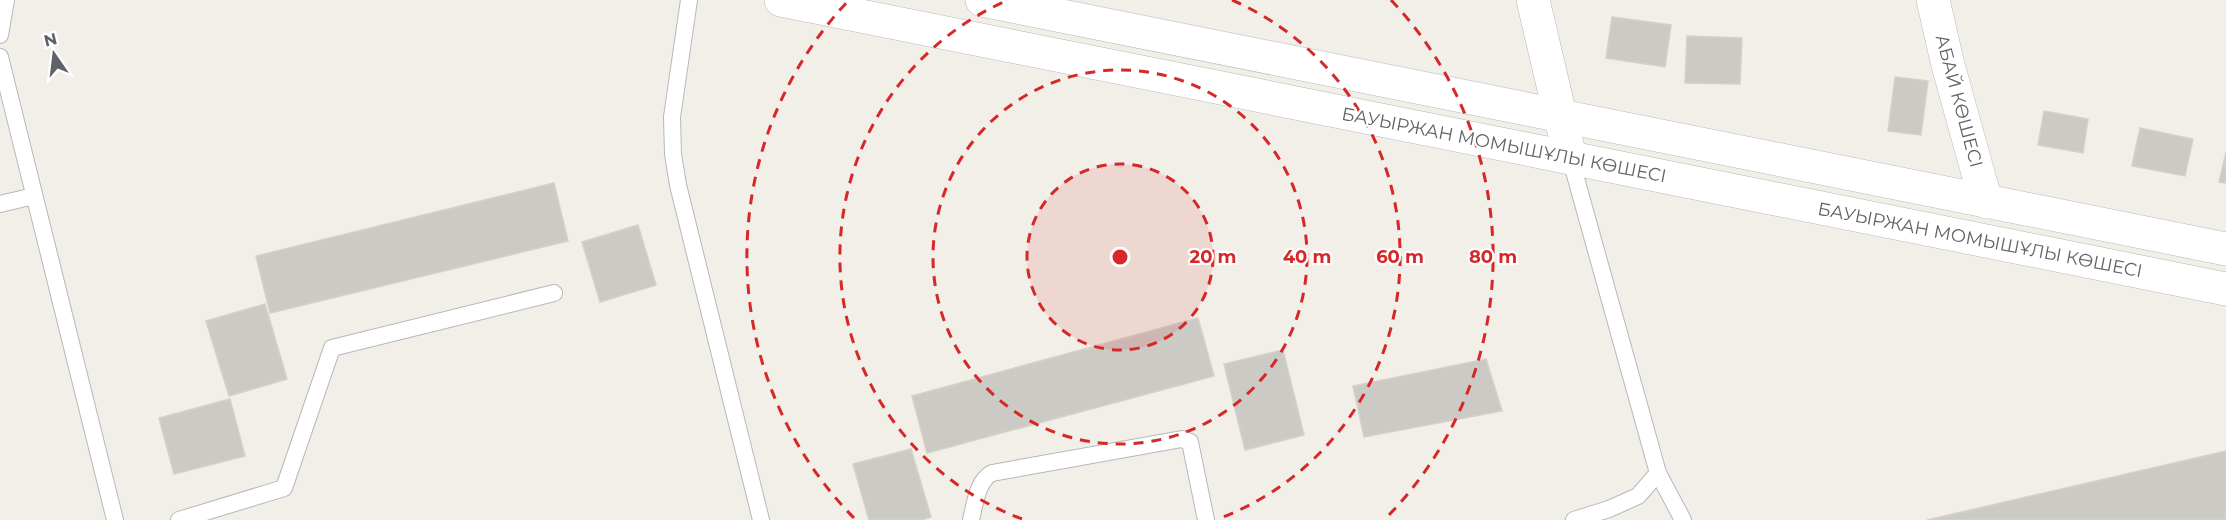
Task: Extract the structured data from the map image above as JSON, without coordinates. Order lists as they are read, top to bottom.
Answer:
{
  "streets": {
    "street": ["АБАЙ КӨШЕСІ", "БАУЫРЖАН МОМЫШҰЛЫ КӨШЕСІ"]
  },
  "crossings": [
    ["АБАЙ КӨШЕСІ", "БАУЫРЖАН МОМЫШҰЛЫ КӨШЕСІ"]
  ],
  "north": "top",
  "rings": [
    "20 m",
    "40 m",
    "60 m",
    "80 m"
  ]
}
